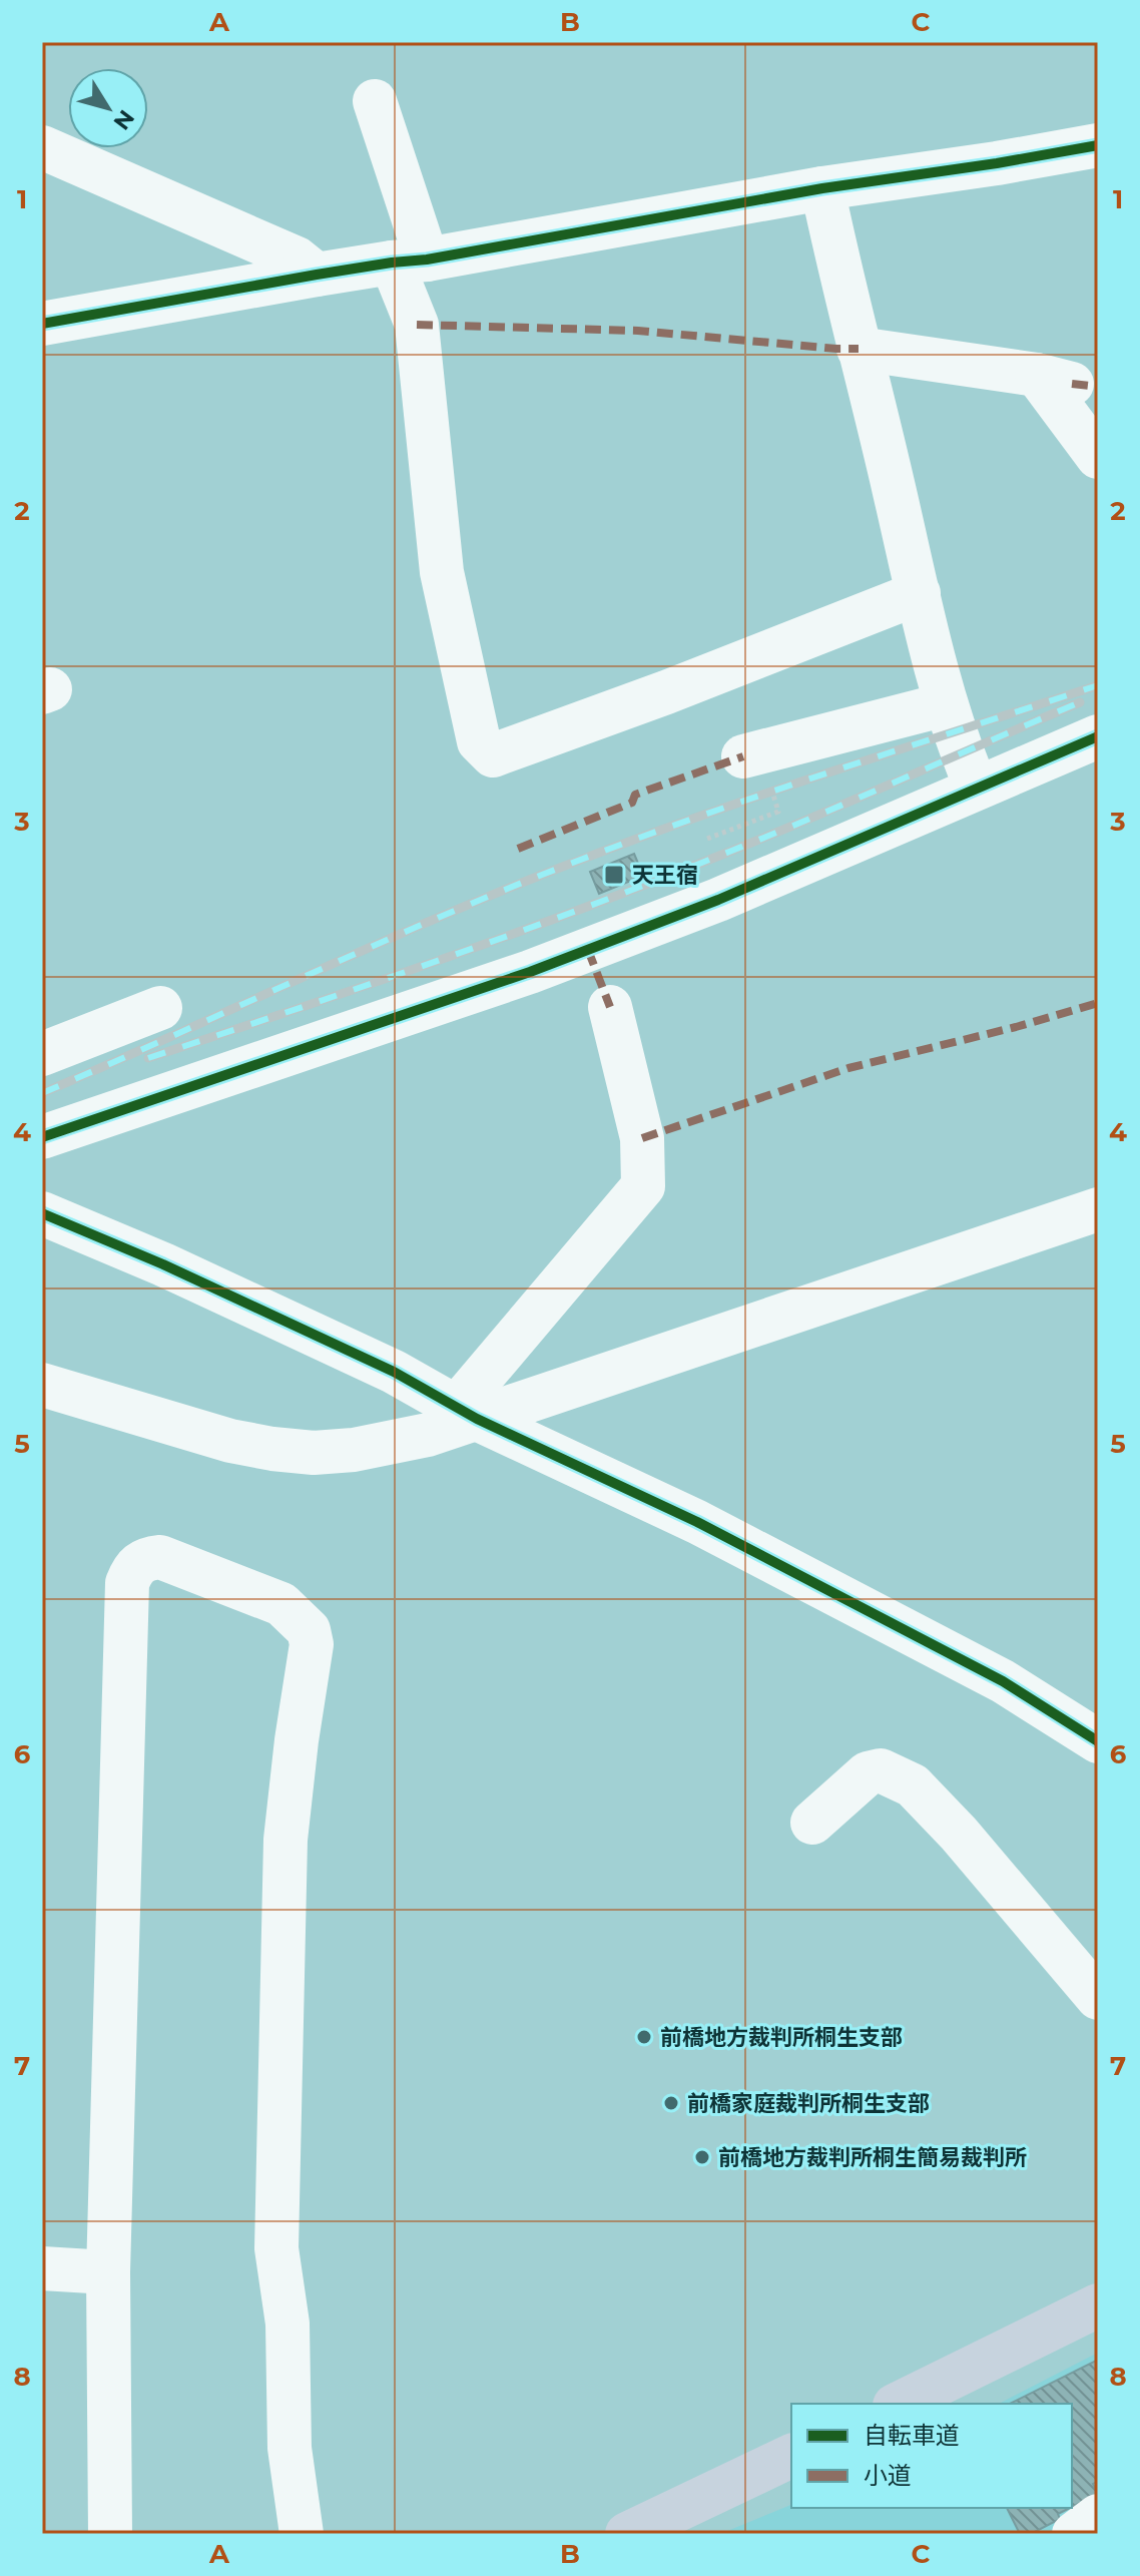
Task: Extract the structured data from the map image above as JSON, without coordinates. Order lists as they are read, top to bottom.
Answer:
{
  "places": {
    "transit": ["天王宿"],
    "other": ["前橋地方裁判所桐生支部", "前橋家庭裁判所桐生支部", "前橋地方裁判所桐生簡易裁判所"]
  },
  "legend": ["自転車道", "小道"],
  "north": "bottom right",
  "grid": {
    "columns": ["A", "B", "C"],
    "rows": [
      "1",
      "2",
      "3",
      "4",
      "5",
      "6",
      "7",
      "8"
    ]
  }
}
